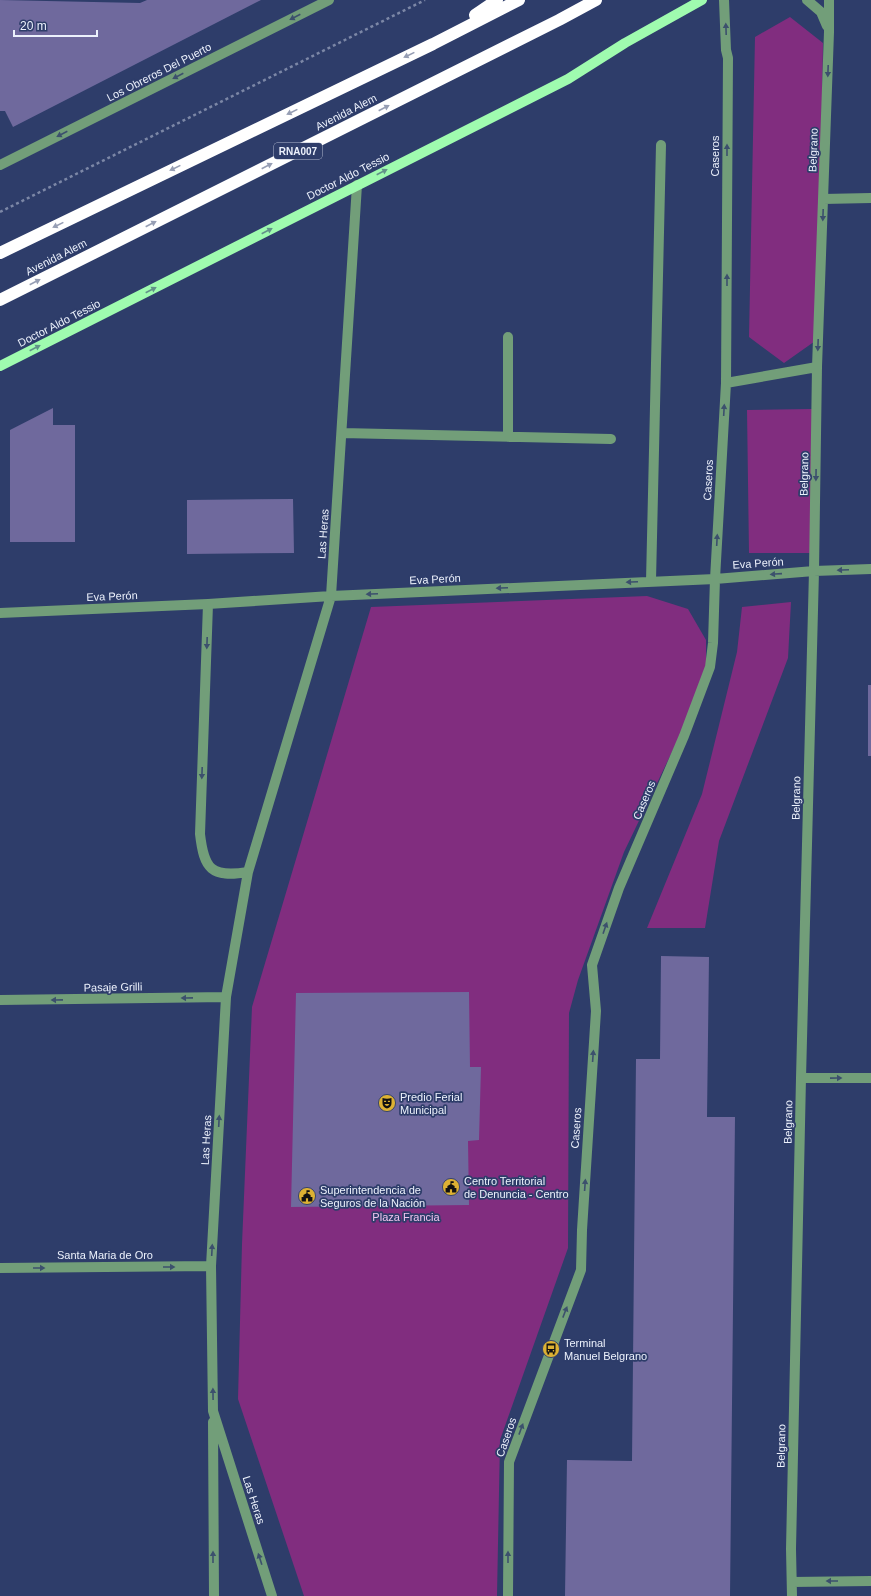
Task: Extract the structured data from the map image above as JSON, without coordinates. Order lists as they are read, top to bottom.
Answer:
{
  "streets": {
    "highway": ["Avenida Alem", "RNA007"],
    "main road": ["Doctor Aldo Tessio"],
    "street": [
      "Los Obreros Del Puerto",
      "Belgrano",
      "Caseros",
      "Las Heras",
      "Eva Perón",
      "Pasaje Grilli",
      "Santa Maria de Oro"
    ]
  },
  "crossings": [
    ["Belgrano", "Eva Perón"],
    ["Caseros", "Eva Perón"],
    ["Doctor Aldo Tessio", "Las Heras"],
    ["Las Heras", "Eva Perón"],
    ["Las Heras", "Pasaje Grilli"],
    ["Las Heras", "Santa Maria de Oro"]
  ],
  "one_way": [
    "Los Obreros Del Puerto",
    "Caseros",
    "Doctor Aldo Tessio",
    "Las Heras",
    "Eva Perón",
    "Pasaje Grilli",
    "Santa Maria de Oro"
  ],
  "parks": ["Plaza Francia"],
  "places": {
    "theatre": ["Predio Ferial Municipal"],
    "public building": ["Centro Territorial de Denuncia - Centro", "Superintendencia de Seguros de la Nación"],
    "bus stop": ["Terminal Manuel Belgrano"]
  },
  "scale_bar": "20 m"
}
